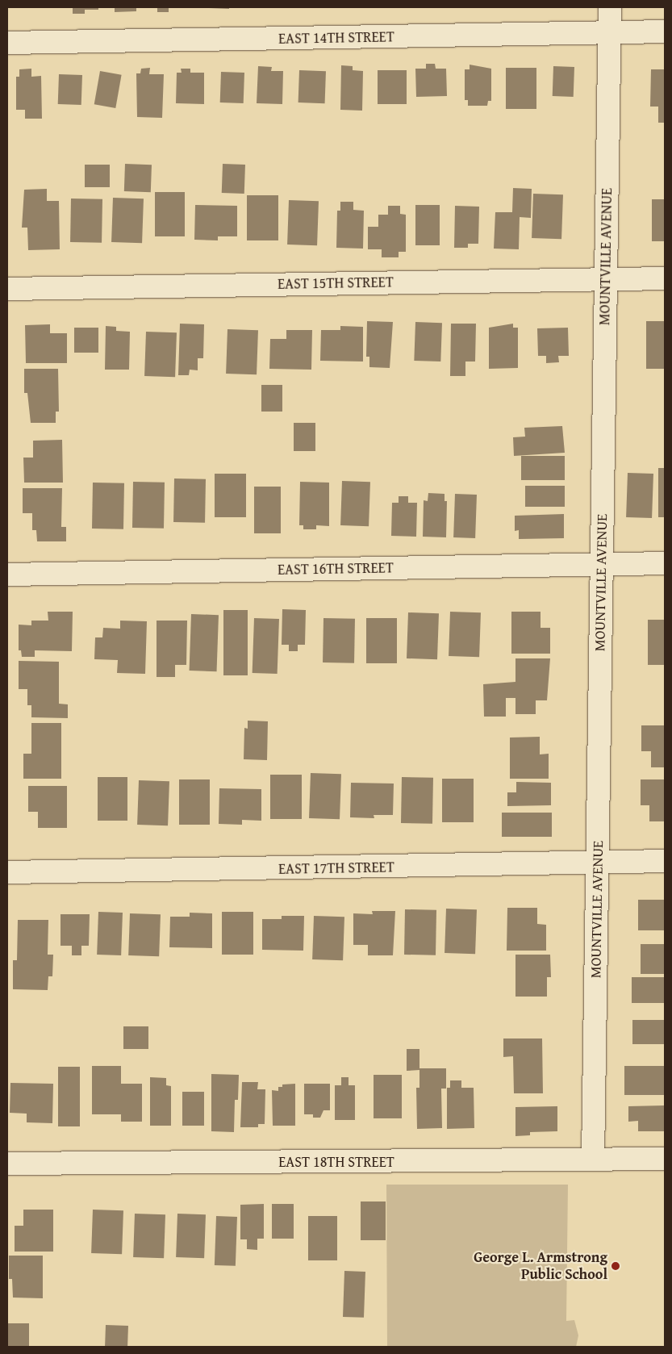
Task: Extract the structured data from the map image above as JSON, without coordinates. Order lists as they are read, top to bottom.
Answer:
{
  "streets": {
    "street": [
      "EAST 14TH STREET",
      "MOUNTVILLE AVENUE",
      "EAST 15TH STREET",
      "EAST 16TH STREET",
      "EAST 17TH STREET",
      "EAST 18TH STREET"
    ]
  },
  "crossings": [
    ["EAST 14TH STREET", "MOUNTVILLE AVENUE"],
    ["MOUNTVILLE AVENUE", "EAST 15TH STREET"],
    ["MOUNTVILLE AVENUE", "EAST 16TH STREET"],
    ["MOUNTVILLE AVENUE", "EAST 17TH STREET"],
    ["MOUNTVILLE AVENUE", "EAST 18TH STREET"]
  ],
  "places": ["George L. Armstrong Public School"]
}
